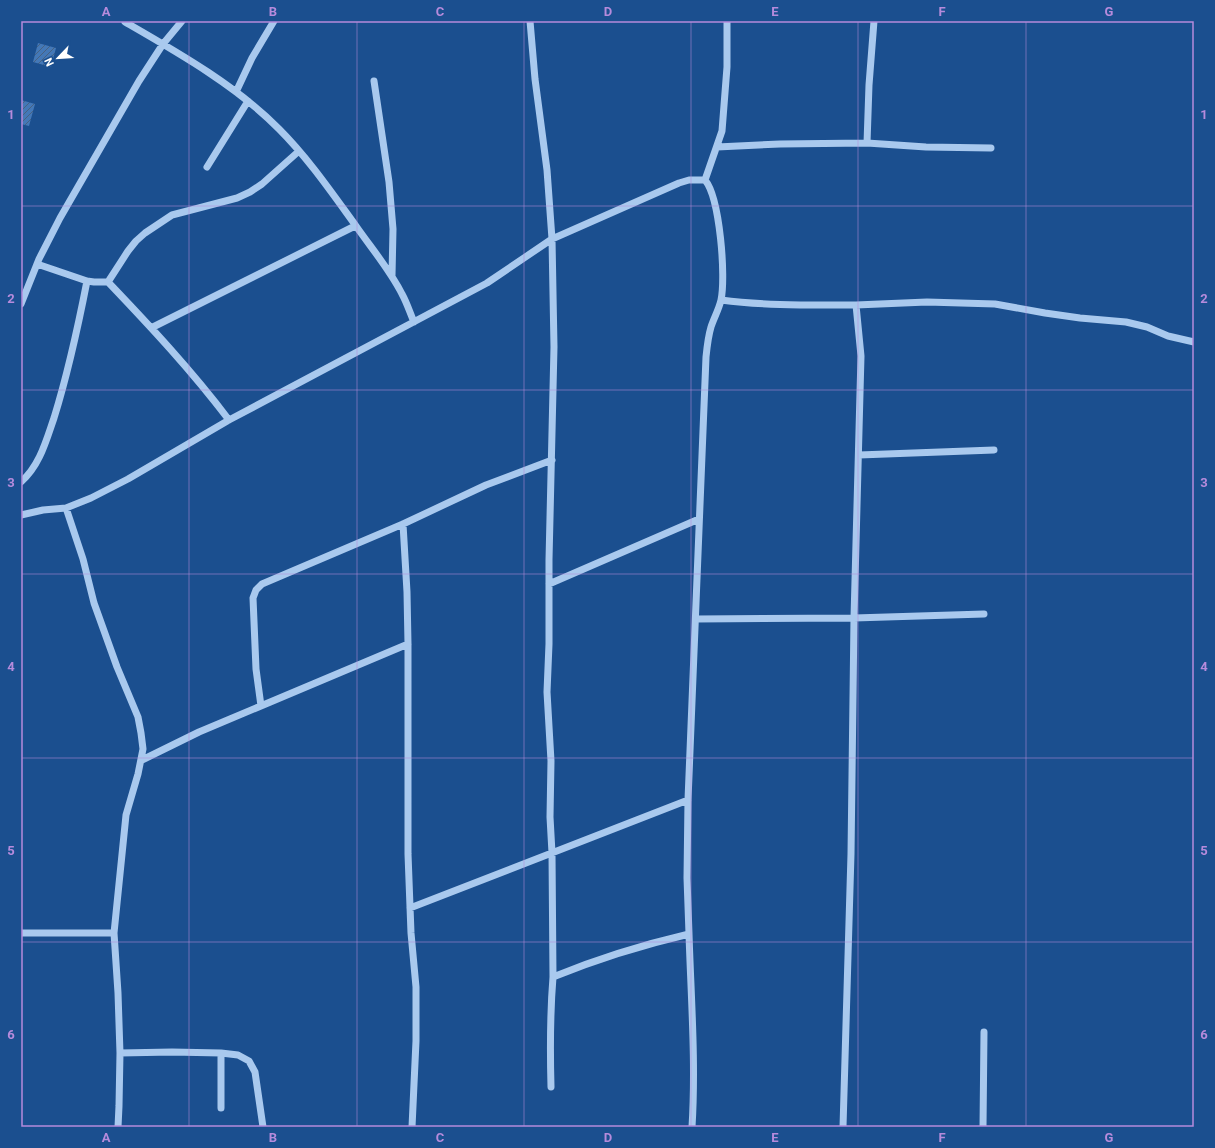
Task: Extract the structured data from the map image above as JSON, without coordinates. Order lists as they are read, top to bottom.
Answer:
{
  "north": "bottom left",
  "grid": {
    "columns": [
      "A",
      "B",
      "C",
      "D",
      "E",
      "F",
      "G"
    ],
    "rows": [
      "1",
      "2",
      "3",
      "4",
      "5",
      "6"
    ]
  }
}
